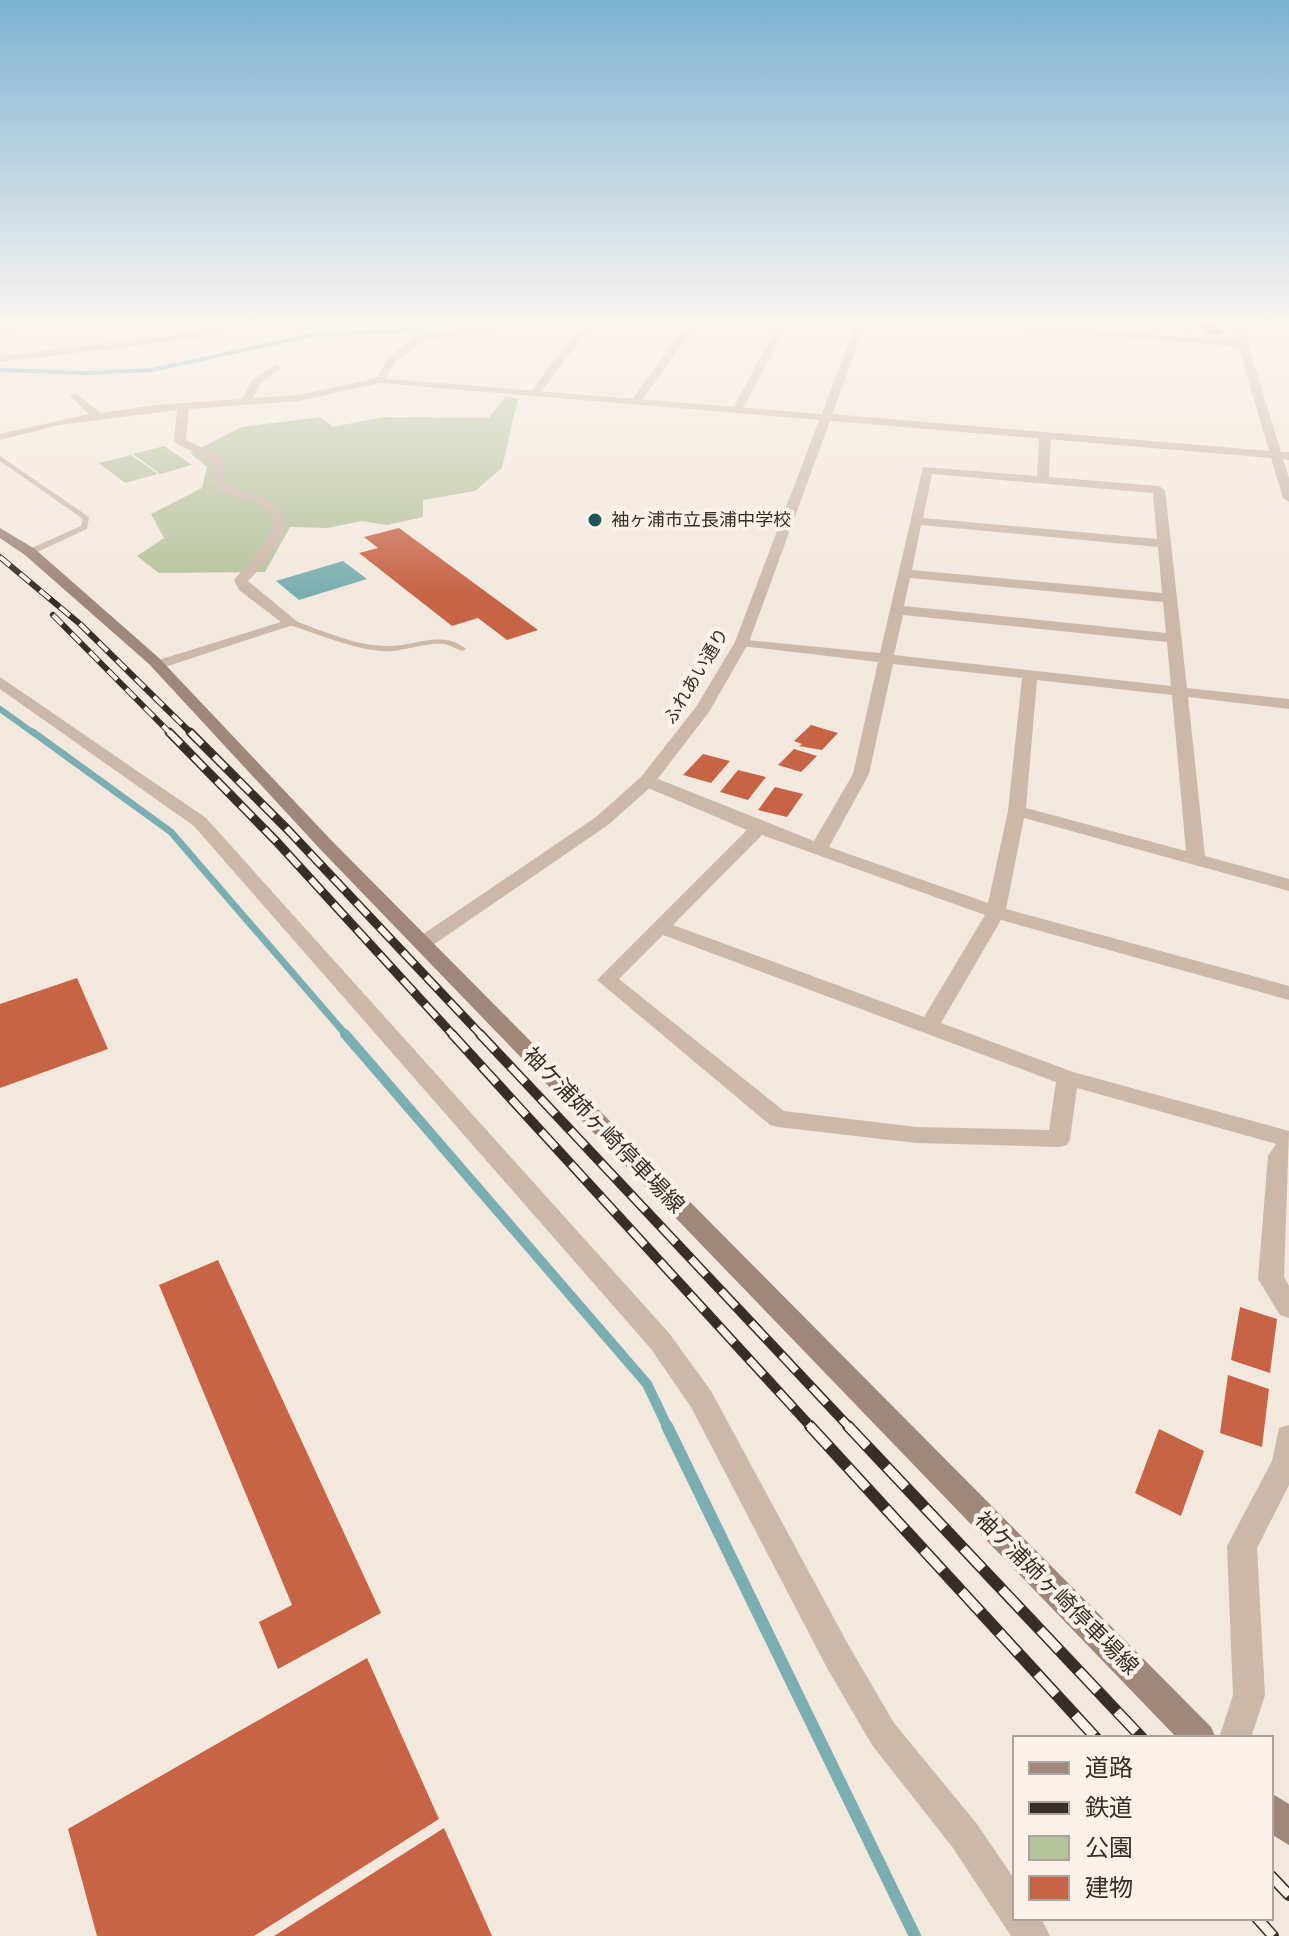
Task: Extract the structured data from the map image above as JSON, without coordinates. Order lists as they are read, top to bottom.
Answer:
{
  "streets": {
    "main road": ["袖ケ浦姉ヶ崎停車場線"],
    "street": ["ふれあい通り"]
  },
  "crossings": [
    ["ふれあい通り", "袖ケ浦姉ヶ崎停車場線"]
  ],
  "places": ["袖ヶ浦市立長浦中学校"],
  "legend": [
    "道路",
    "鉄道",
    "公園",
    "建物"
  ]
}
